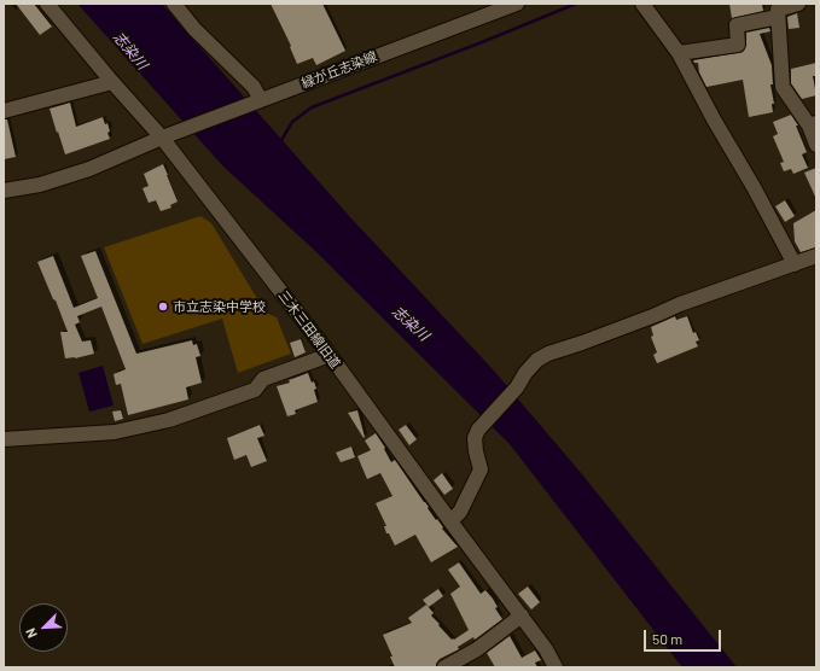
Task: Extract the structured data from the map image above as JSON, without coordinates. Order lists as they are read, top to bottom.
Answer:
{
  "streets": {
    "street": ["緑が丘志染線", "三木三田線旧道"]
  },
  "crossings": [
    ["緑が丘志染線", "三木三田線旧道"]
  ],
  "water": ["志染川"],
  "places": ["市立志染中学校"],
  "scale_bar": "50 m",
  "north": "bottom left"
}
